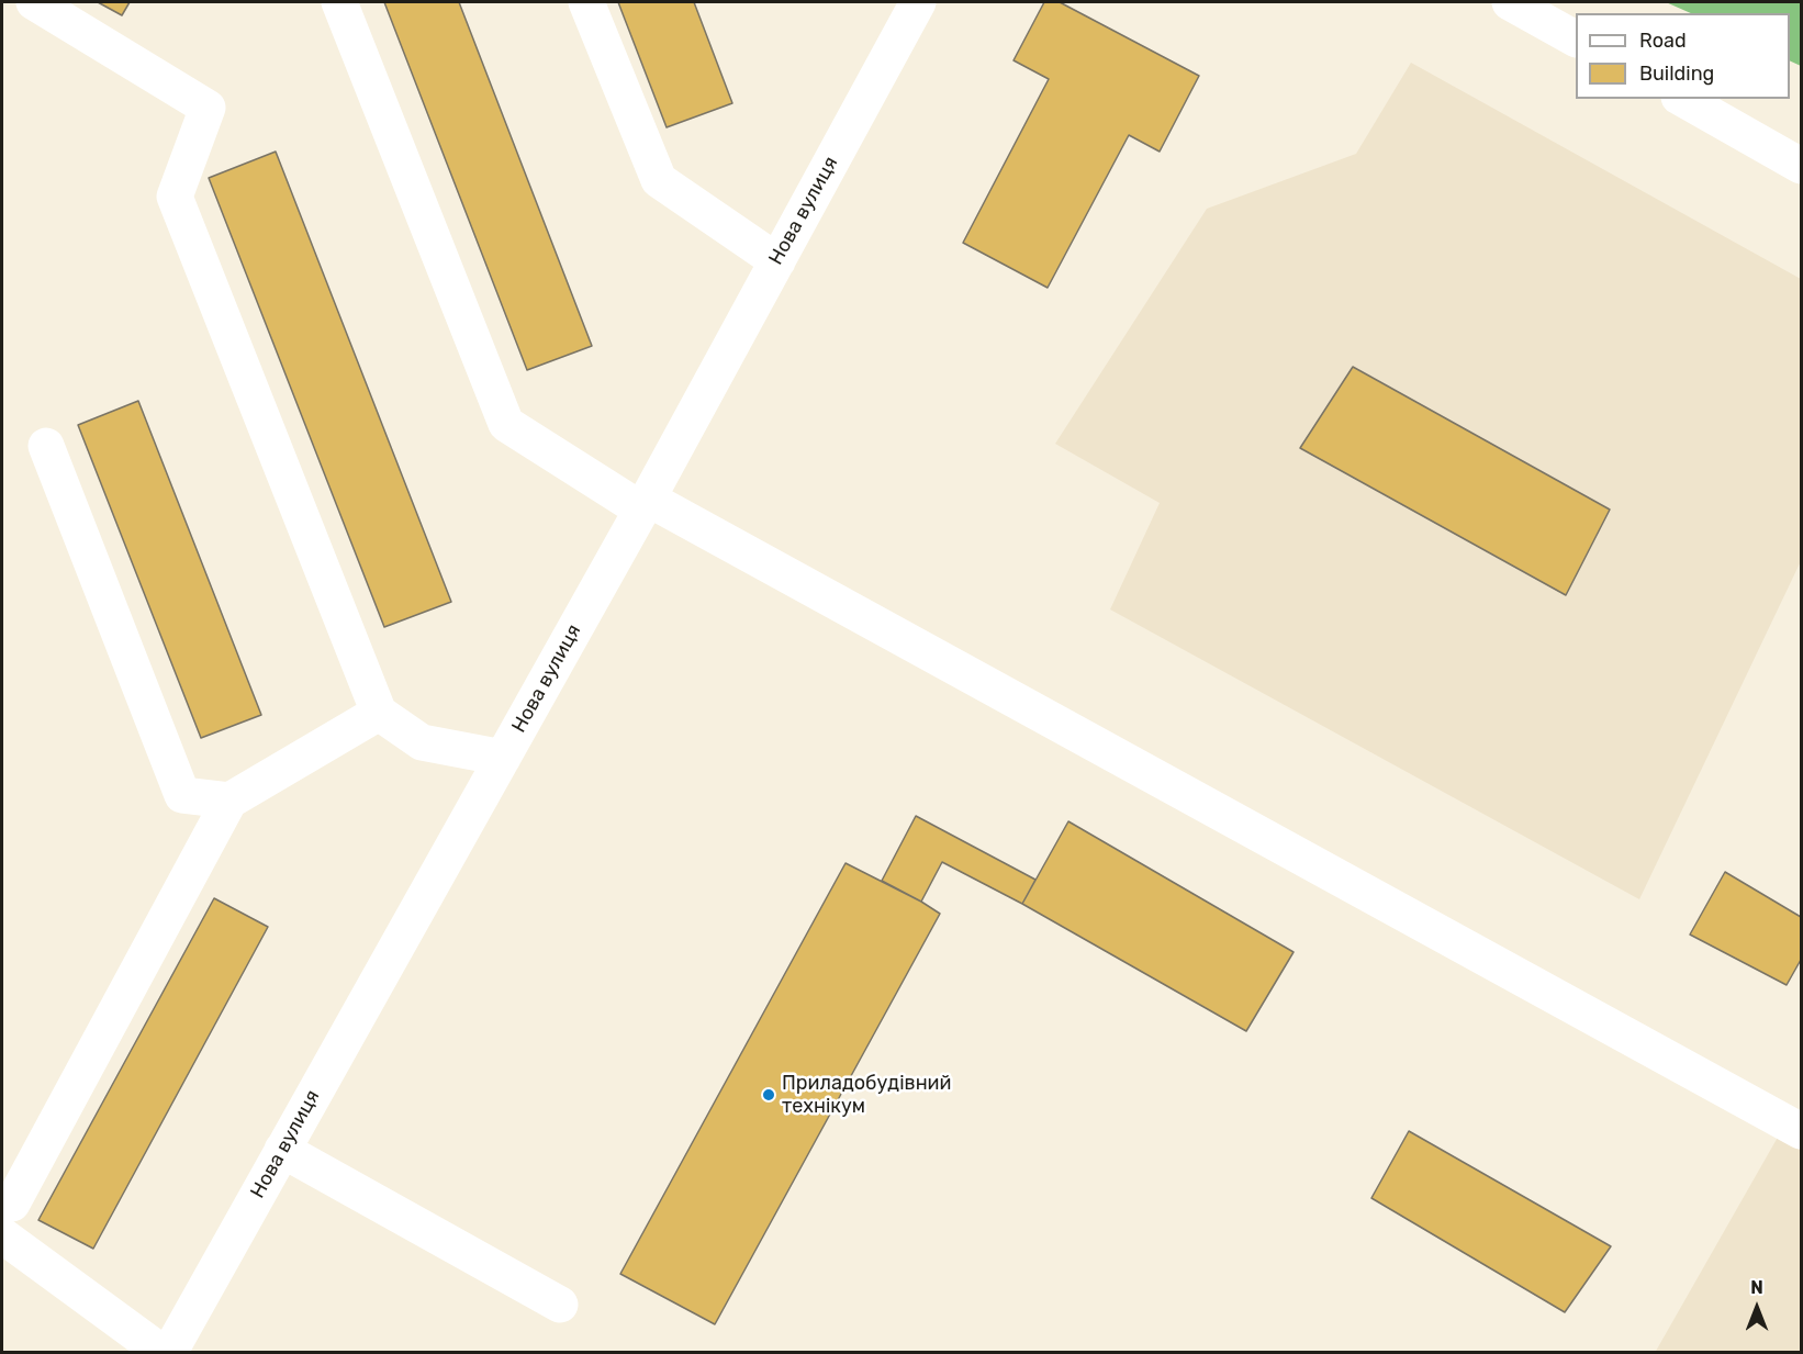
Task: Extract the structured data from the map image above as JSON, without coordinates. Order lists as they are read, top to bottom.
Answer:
{
  "streets": {
    "street": ["Нова вулиця"]
  },
  "places": ["Приладобудівний технікум"],
  "legend": ["Road", "Building"],
  "north": "top"
}
